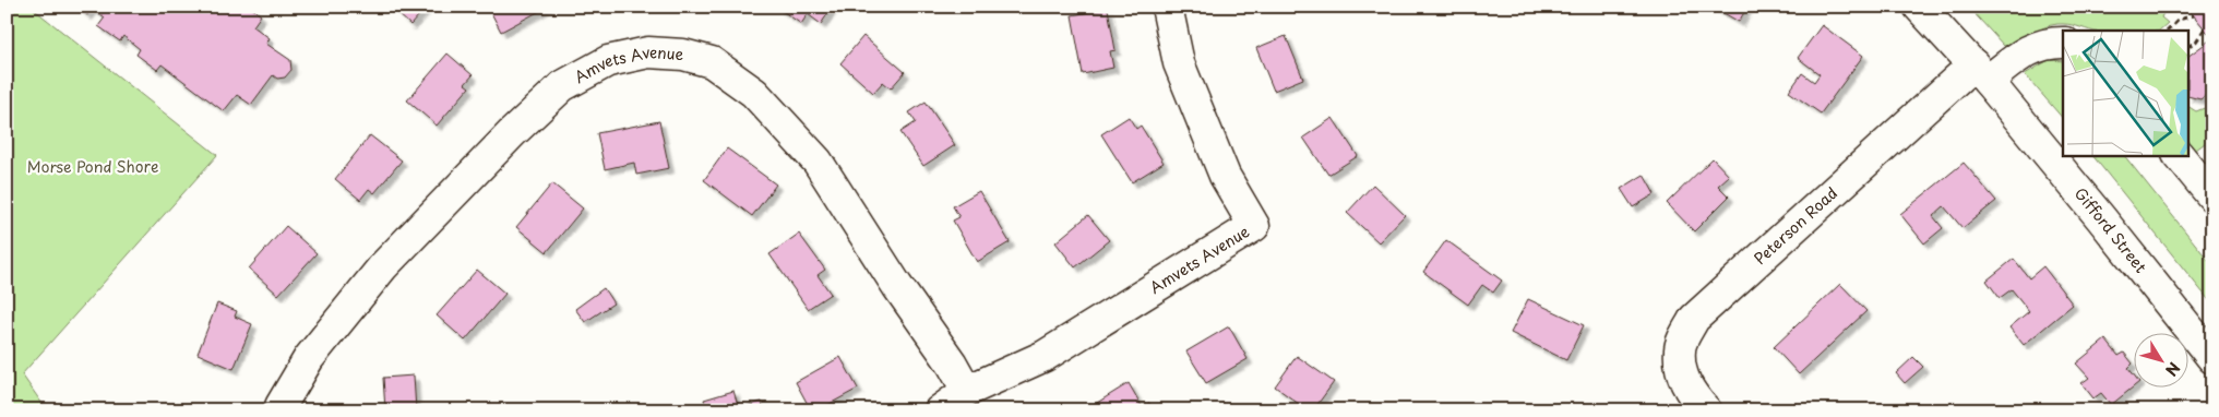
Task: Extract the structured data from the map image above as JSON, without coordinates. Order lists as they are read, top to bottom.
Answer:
{
  "streets": {
    "street": ["Amvets Avenue", "Peterson Road", "Gifford Street"]
  },
  "crossings": [
    ["Peterson Road", "Gifford Street"]
  ],
  "parks": ["Morse Pond Shore"],
  "north": "bottom right"
}
